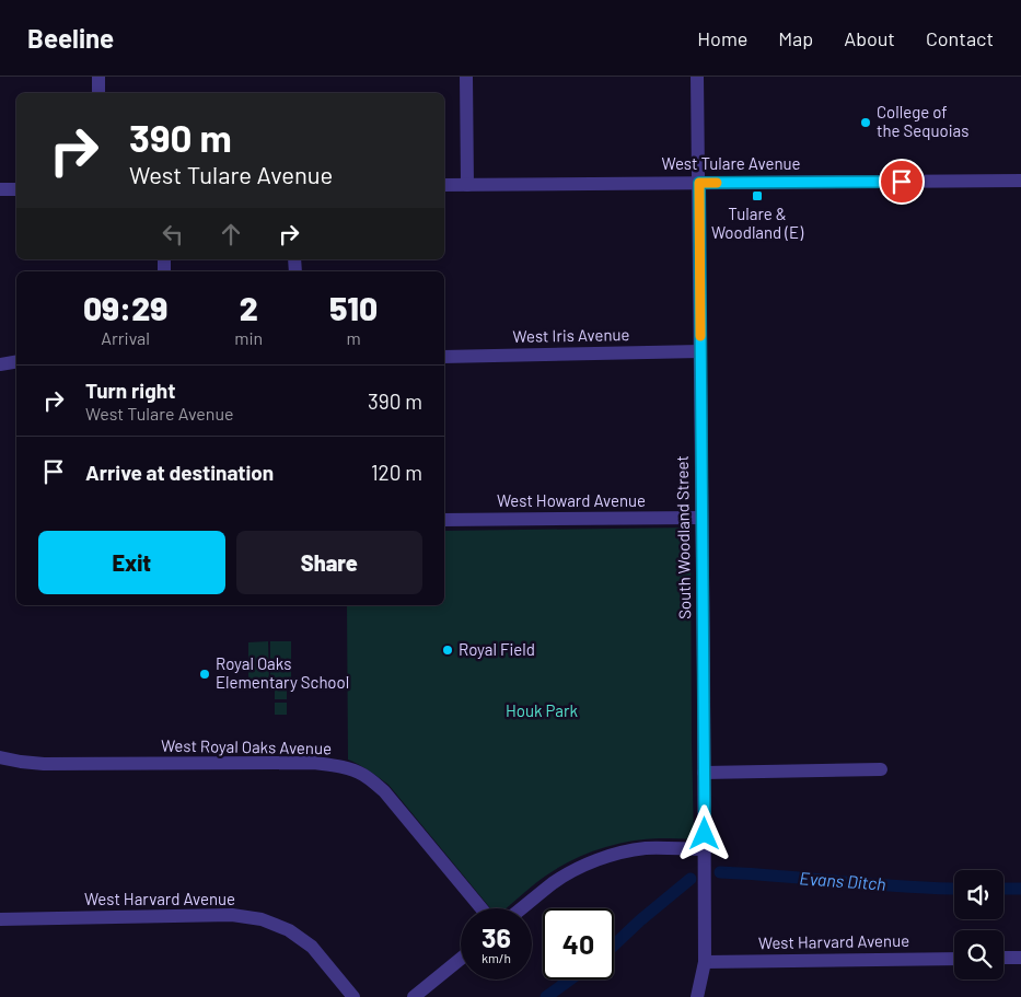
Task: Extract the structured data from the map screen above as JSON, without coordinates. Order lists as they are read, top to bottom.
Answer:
{
  "streets": {
    "street": [
      "West Tulare Avenue",
      "West Iris Avenue",
      "West Howard Avenue",
      "South Woodland Street",
      "West Royal Oaks Avenue",
      "West Harvard Avenue"
    ]
  },
  "crossings": [
    ["West Tulare Avenue", "South Woodland Street"],
    ["West Iris Avenue", "South Woodland Street"],
    ["West Howard Avenue", "South Woodland Street"],
    ["South Woodland Street", "West Harvard Avenue"]
  ],
  "water": ["Evans Ditch"],
  "parks": ["Houk Park"],
  "places": {
    "other": ["College of the Sequoias", "Royal Field", "Royal Oaks Elementary School"],
    "transit": ["Tulare & Woodland (E)"]
  },
  "page": {
    "header": "Beeline",
    "nav": [
      "Home",
      "Map",
      "About",
      "Contact"
    ],
    "turn": ["390 m", "West Tulare Avenue"],
    "eta": [
      "09:29",
      "Arrival",
      "2",
      "min",
      "510",
      "m"
    ],
    "list": [
      {
        "name": "Turn right",
        "note": "West Tulare Avenue",
        "value": "390 m"
      },
      {
        "name": "Arrive at destination",
        "value": "120 m"
      }
    ],
    "buttons": ["Exit", "Share"],
    "speed": "36 km/h",
    "limit": "40"
  }
}
